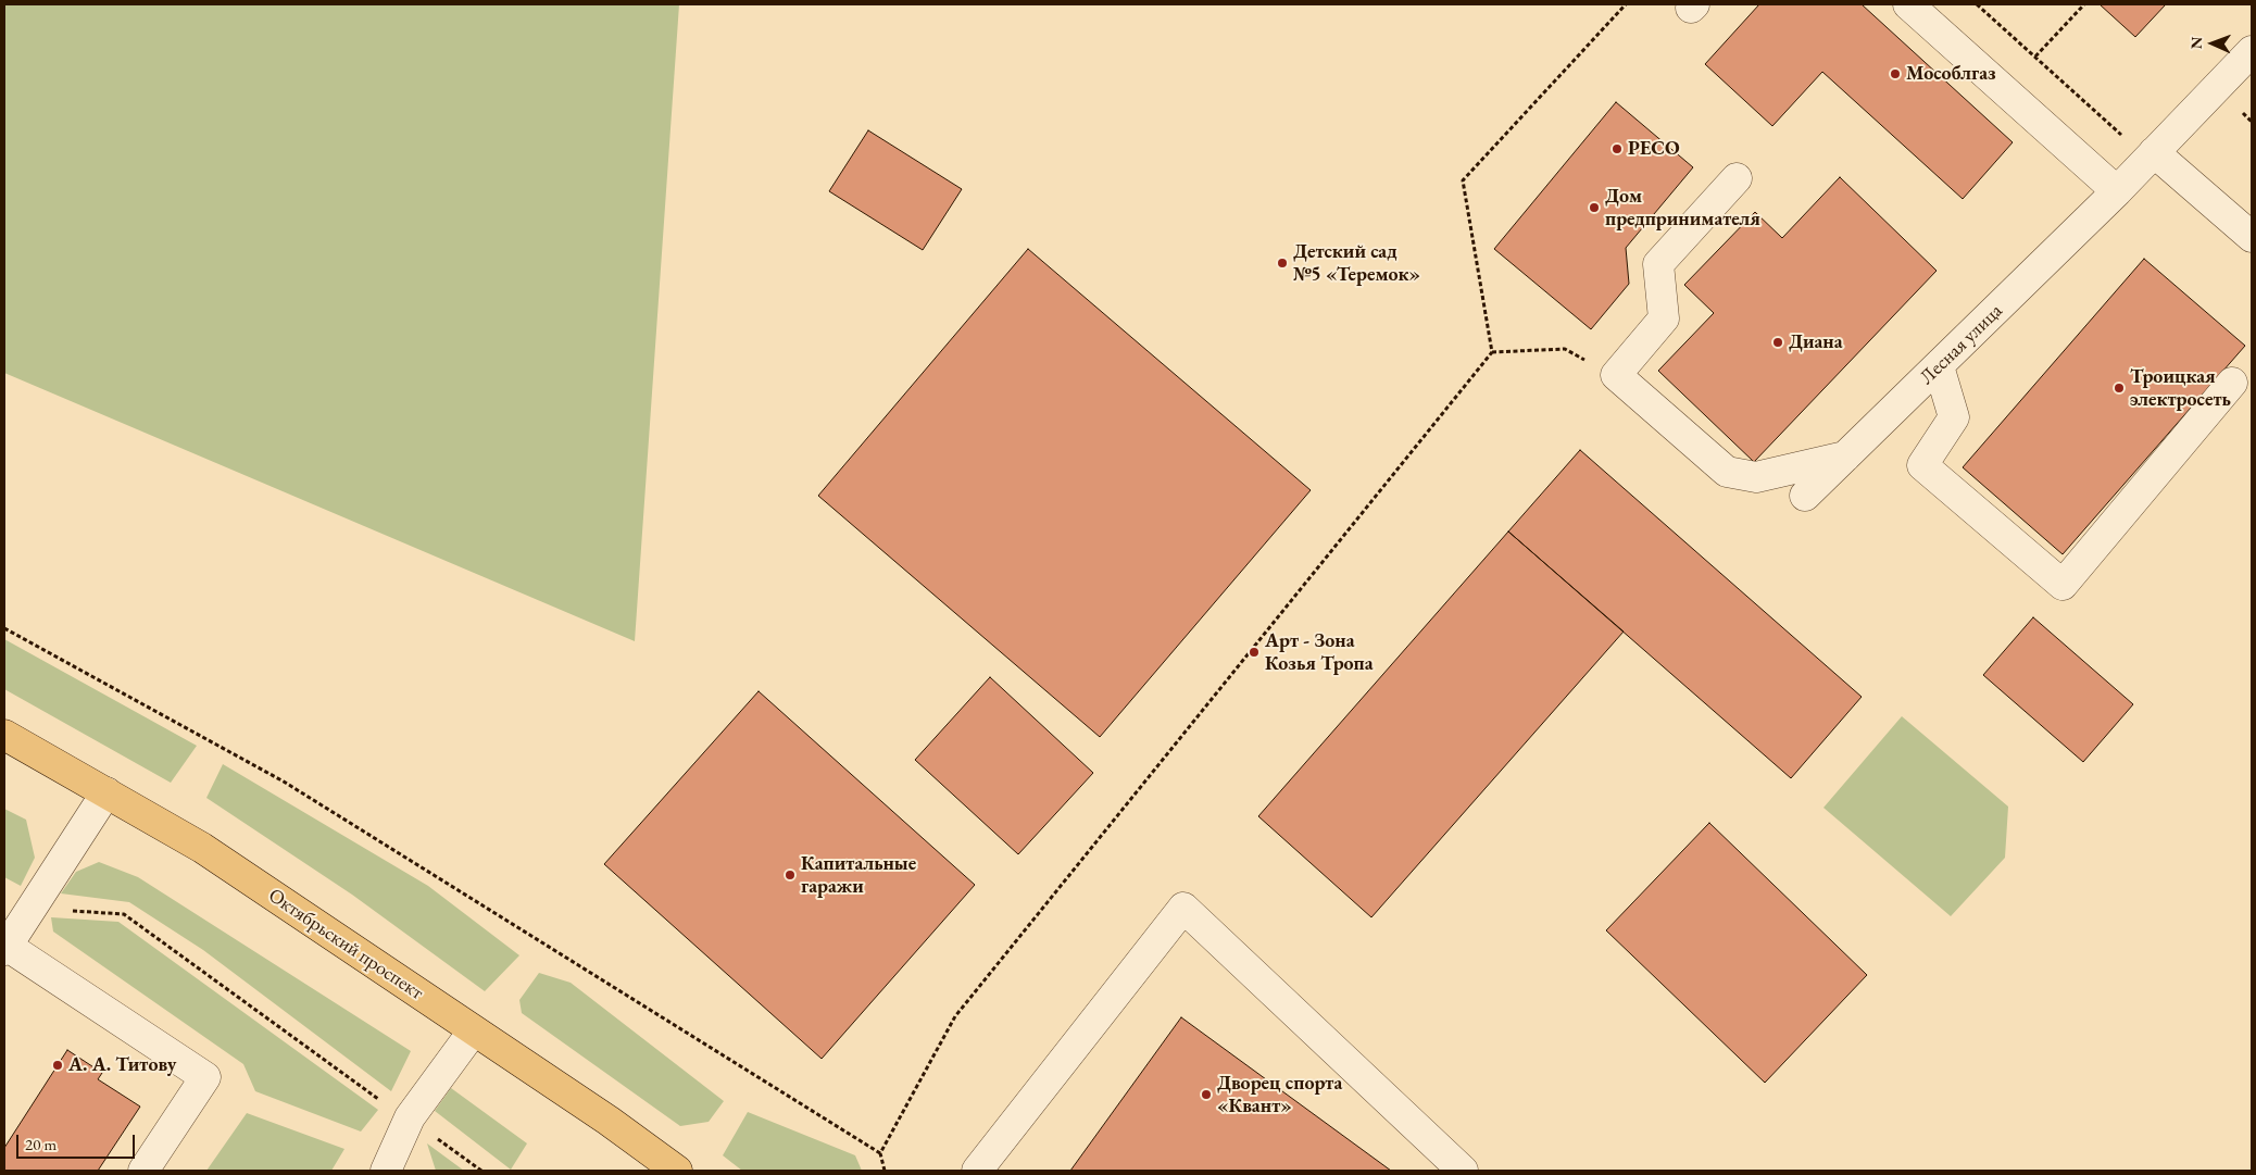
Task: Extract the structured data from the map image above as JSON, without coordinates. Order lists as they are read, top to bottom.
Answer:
{
  "streets": {
    "main road": ["Октябрьский проспект"],
    "street": ["Лесная улица"]
  },
  "places": [
    "Мособлгаз",
    "РЕСО",
    "Дом предпринимателя",
    "Детский сад №5 «Теремок»",
    "Диана",
    "Троицкая электросеть",
    "Арт - Зона Козья Тропа",
    "Капитальные гаражи",
    "А. А. Титову",
    "Дворец спорта «Квант»"
  ],
  "scale_bar": "20 m",
  "north": "left"
}
